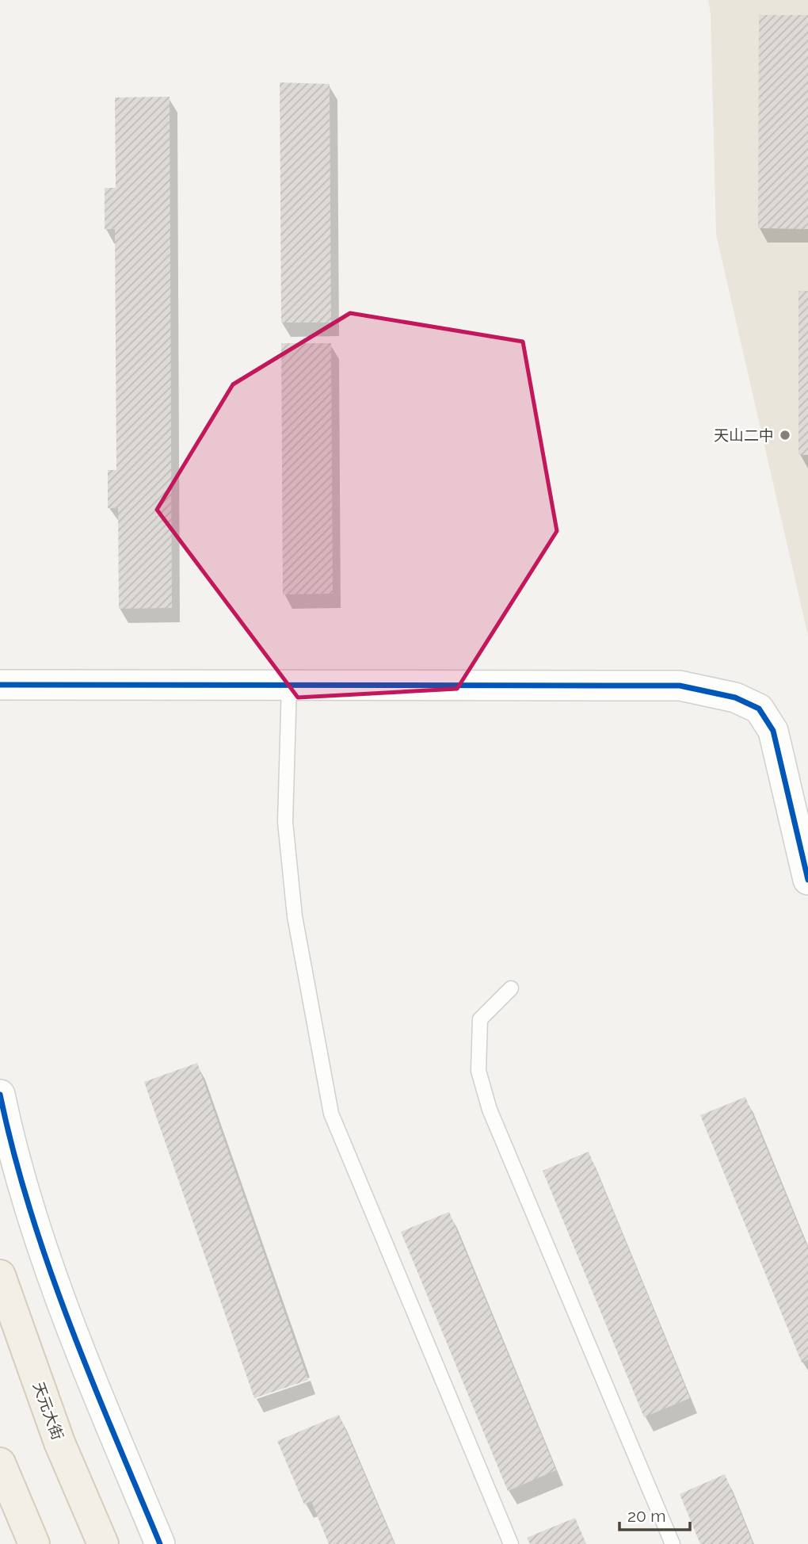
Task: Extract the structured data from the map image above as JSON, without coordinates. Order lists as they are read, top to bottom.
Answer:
{
  "streets": {
    "main road": ["天元大街"]
  },
  "places": ["天山二中"],
  "scale_bar": "20 m"
}
